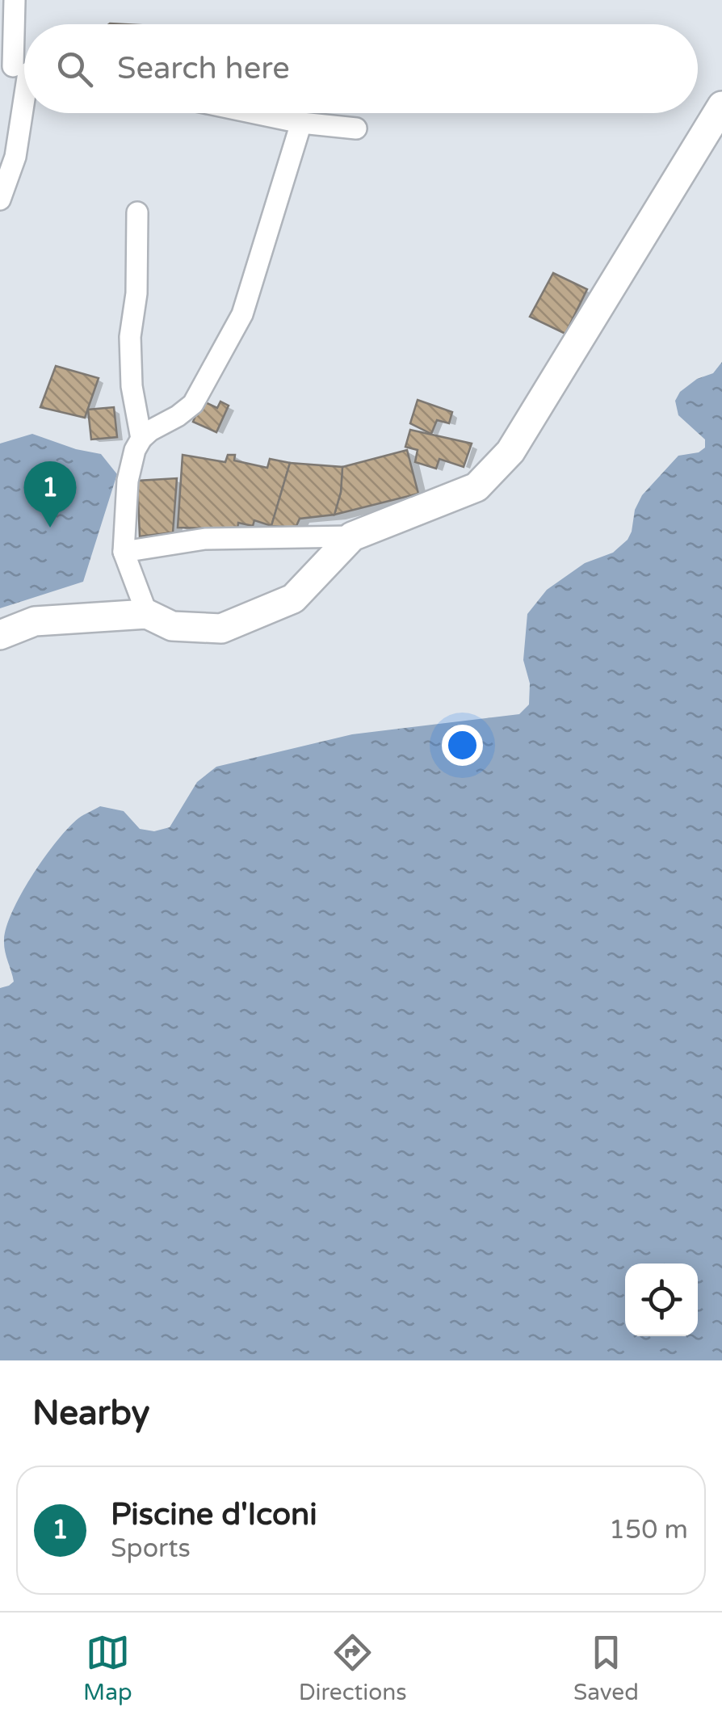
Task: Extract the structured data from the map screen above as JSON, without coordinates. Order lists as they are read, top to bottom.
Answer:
{
  "page": {
    "search": "Search here",
    "pins": "1",
    "heading": "Nearby",
    "list": [
      {
        "mark": "1",
        "name": "Piscine d'Iconi",
        "note": "Sports",
        "value": "150 m"
      }
    ],
    "nav": ["Map", "Directions", "Saved"]
  }
}
